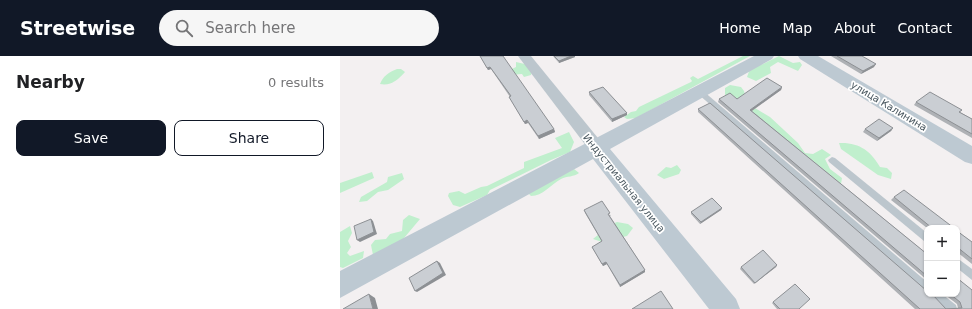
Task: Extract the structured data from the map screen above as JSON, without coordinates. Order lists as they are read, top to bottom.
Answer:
{
  "streets": {
    "street": ["улица Калинина", "Индустриальная улица"]
  },
  "page": {
    "header": "Streetwise",
    "search": "Search here",
    "nav": [
      "Home",
      "Map",
      "About",
      "Contact"
    ],
    "heading": ["Nearby", "0 results"],
    "buttons": ["Save", "Share"],
    "map_buttons": ["+", "−"]
  }
}
